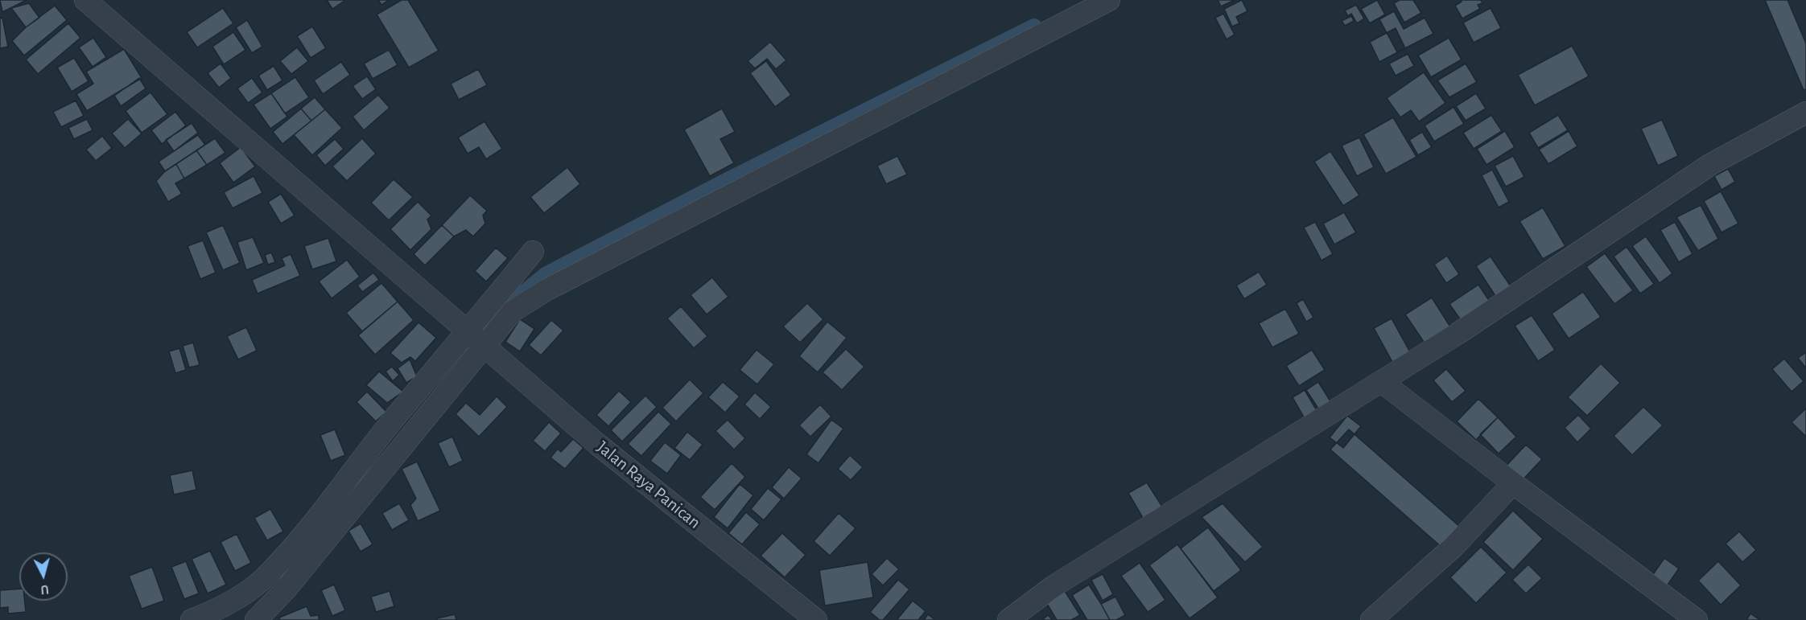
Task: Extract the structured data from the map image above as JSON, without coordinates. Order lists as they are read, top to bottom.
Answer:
{
  "streets": {
    "street": ["Jalan Raya Panican"]
  },
  "north": "bottom"
}
